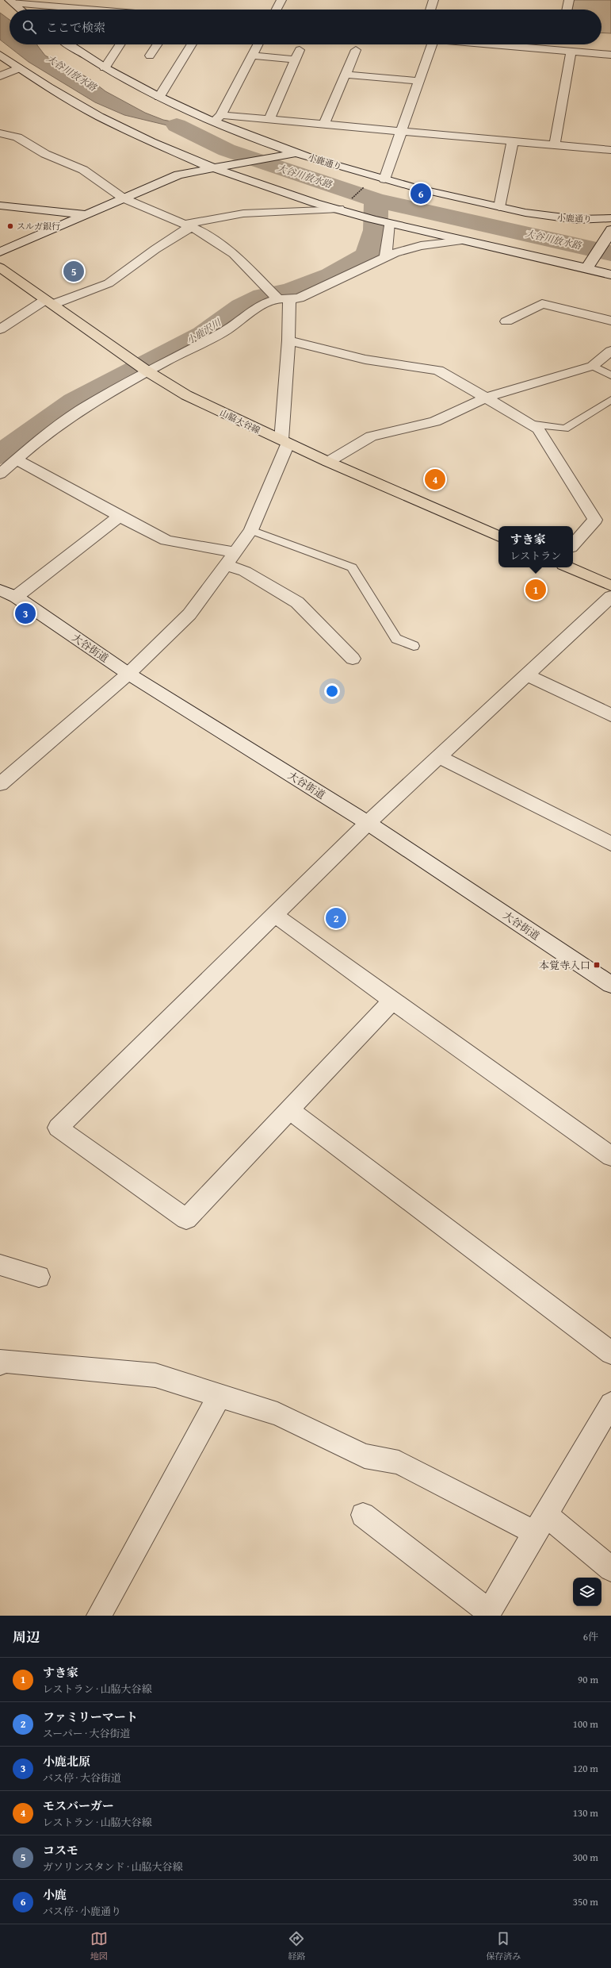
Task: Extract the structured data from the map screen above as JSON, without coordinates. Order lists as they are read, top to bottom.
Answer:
{
  "streets": {
    "main road": ["山脇大谷線"],
    "street": ["小鹿通り", "大谷街道"]
  },
  "water": ["大谷川放水路", "小鹿沢川"],
  "places": {
    "other": ["スルガ銀行"],
    "transit": ["本覚寺入口"]
  },
  "page": {
    "search": "ここで検索",
    "pins": [
      "6",
      "5",
      "4",
      "1",
      "3",
      "2"
    ],
    "popup": ["すき家", "レストラン"],
    "heading": ["周辺", "6件"],
    "list": [
      {
        "mark": "1",
        "name": "すき家",
        "note": "レストラン · 山脇大谷線",
        "value": "90 m"
      },
      {
        "mark": "2",
        "name": "ファミリーマート",
        "note": "スーパー · 大谷街道",
        "value": "100 m"
      },
      {
        "mark": "3",
        "name": "小鹿北原",
        "note": "バス停 · 大谷街道",
        "value": "120 m"
      },
      {
        "mark": "4",
        "name": "モスバーガー",
        "note": "レストラン · 山脇大谷線",
        "value": "130 m"
      },
      {
        "mark": "5",
        "name": "コスモ",
        "note": "ガソリンスタンド · 山脇大谷線",
        "value": "300 m"
      },
      {
        "mark": "6",
        "name": "小鹿",
        "note": "バス停 · 小鹿通り",
        "value": "350 m"
      }
    ],
    "nav": ["地図", "経路", "保存済み"]
  }
}
